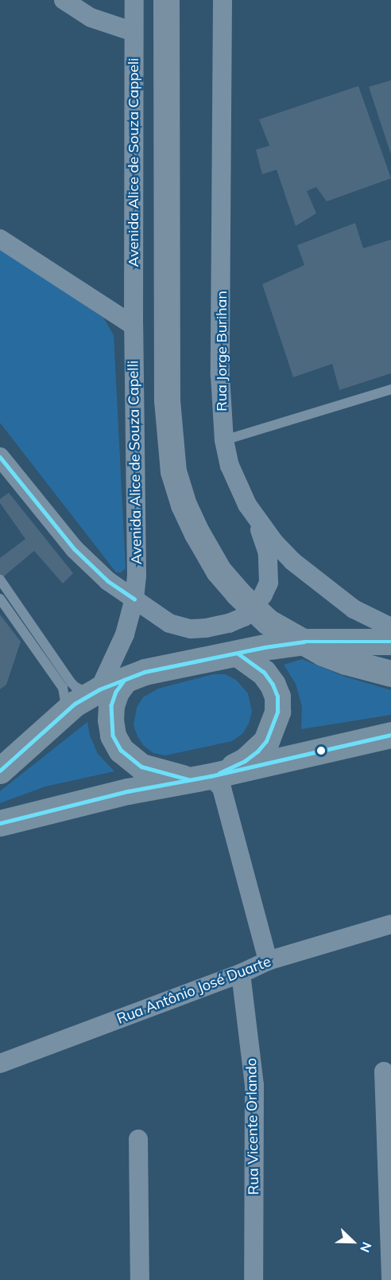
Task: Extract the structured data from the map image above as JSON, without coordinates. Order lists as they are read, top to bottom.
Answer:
{
  "streets": {
    "street": [
      "Avenida Alice de Souza Cappeli",
      "Rua Jorge Burihan",
      "Avenida Alice de Souza Capelli",
      "Rua Antônio José Duarte",
      "Rua Vicente Orlando"
    ]
  },
  "crossings": [
    ["Avenida Alice de Souza Cappeli", "Avenida Alice de Souza Capelli"],
    ["Rua Antônio José Duarte", "Rua Vicente Orlando"]
  ],
  "north": "bottom right"
}
